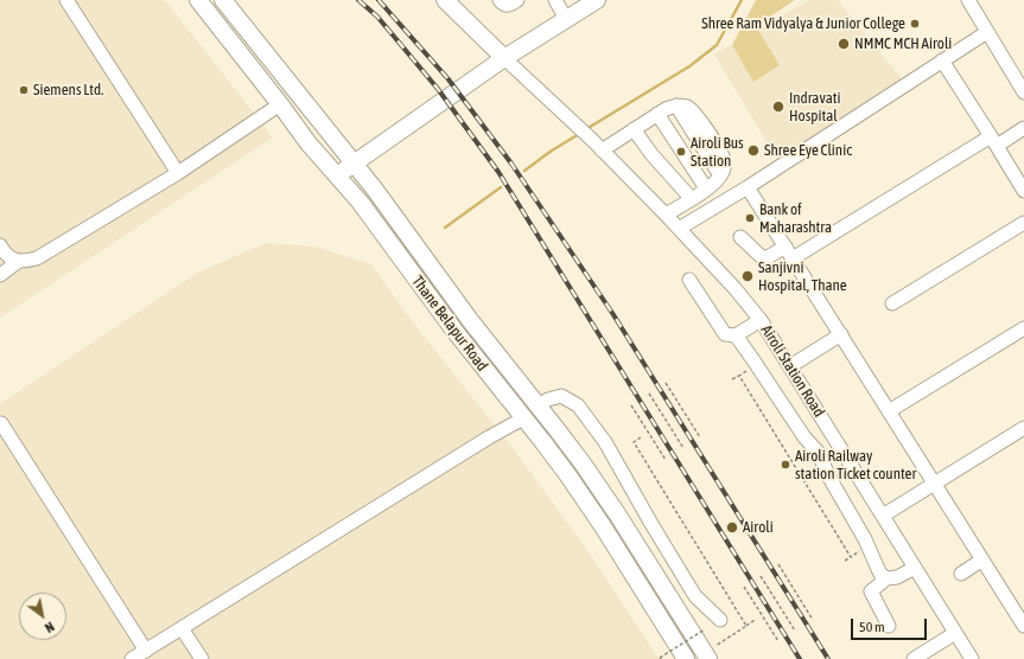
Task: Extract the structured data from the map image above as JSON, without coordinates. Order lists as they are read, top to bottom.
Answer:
{
  "streets": {
    "main road": ["Thane Belapur Road"],
    "street": ["Airoli Station Road"]
  },
  "places": [
    "Shree Ram Vidyalya & Junior College",
    "NMMC MCH Airoli",
    "Siemens Ltd.",
    "Indravati Hospital",
    "Shree Eye Clinic",
    "Airoli Bus Station",
    "Bank of Maharashtra",
    "Sanjivni Hospital, Thane",
    "Airoli Railway station Ticket counter",
    "Airoli"
  ],
  "scale_bar": "50 m",
  "north": "bottom right"
}
